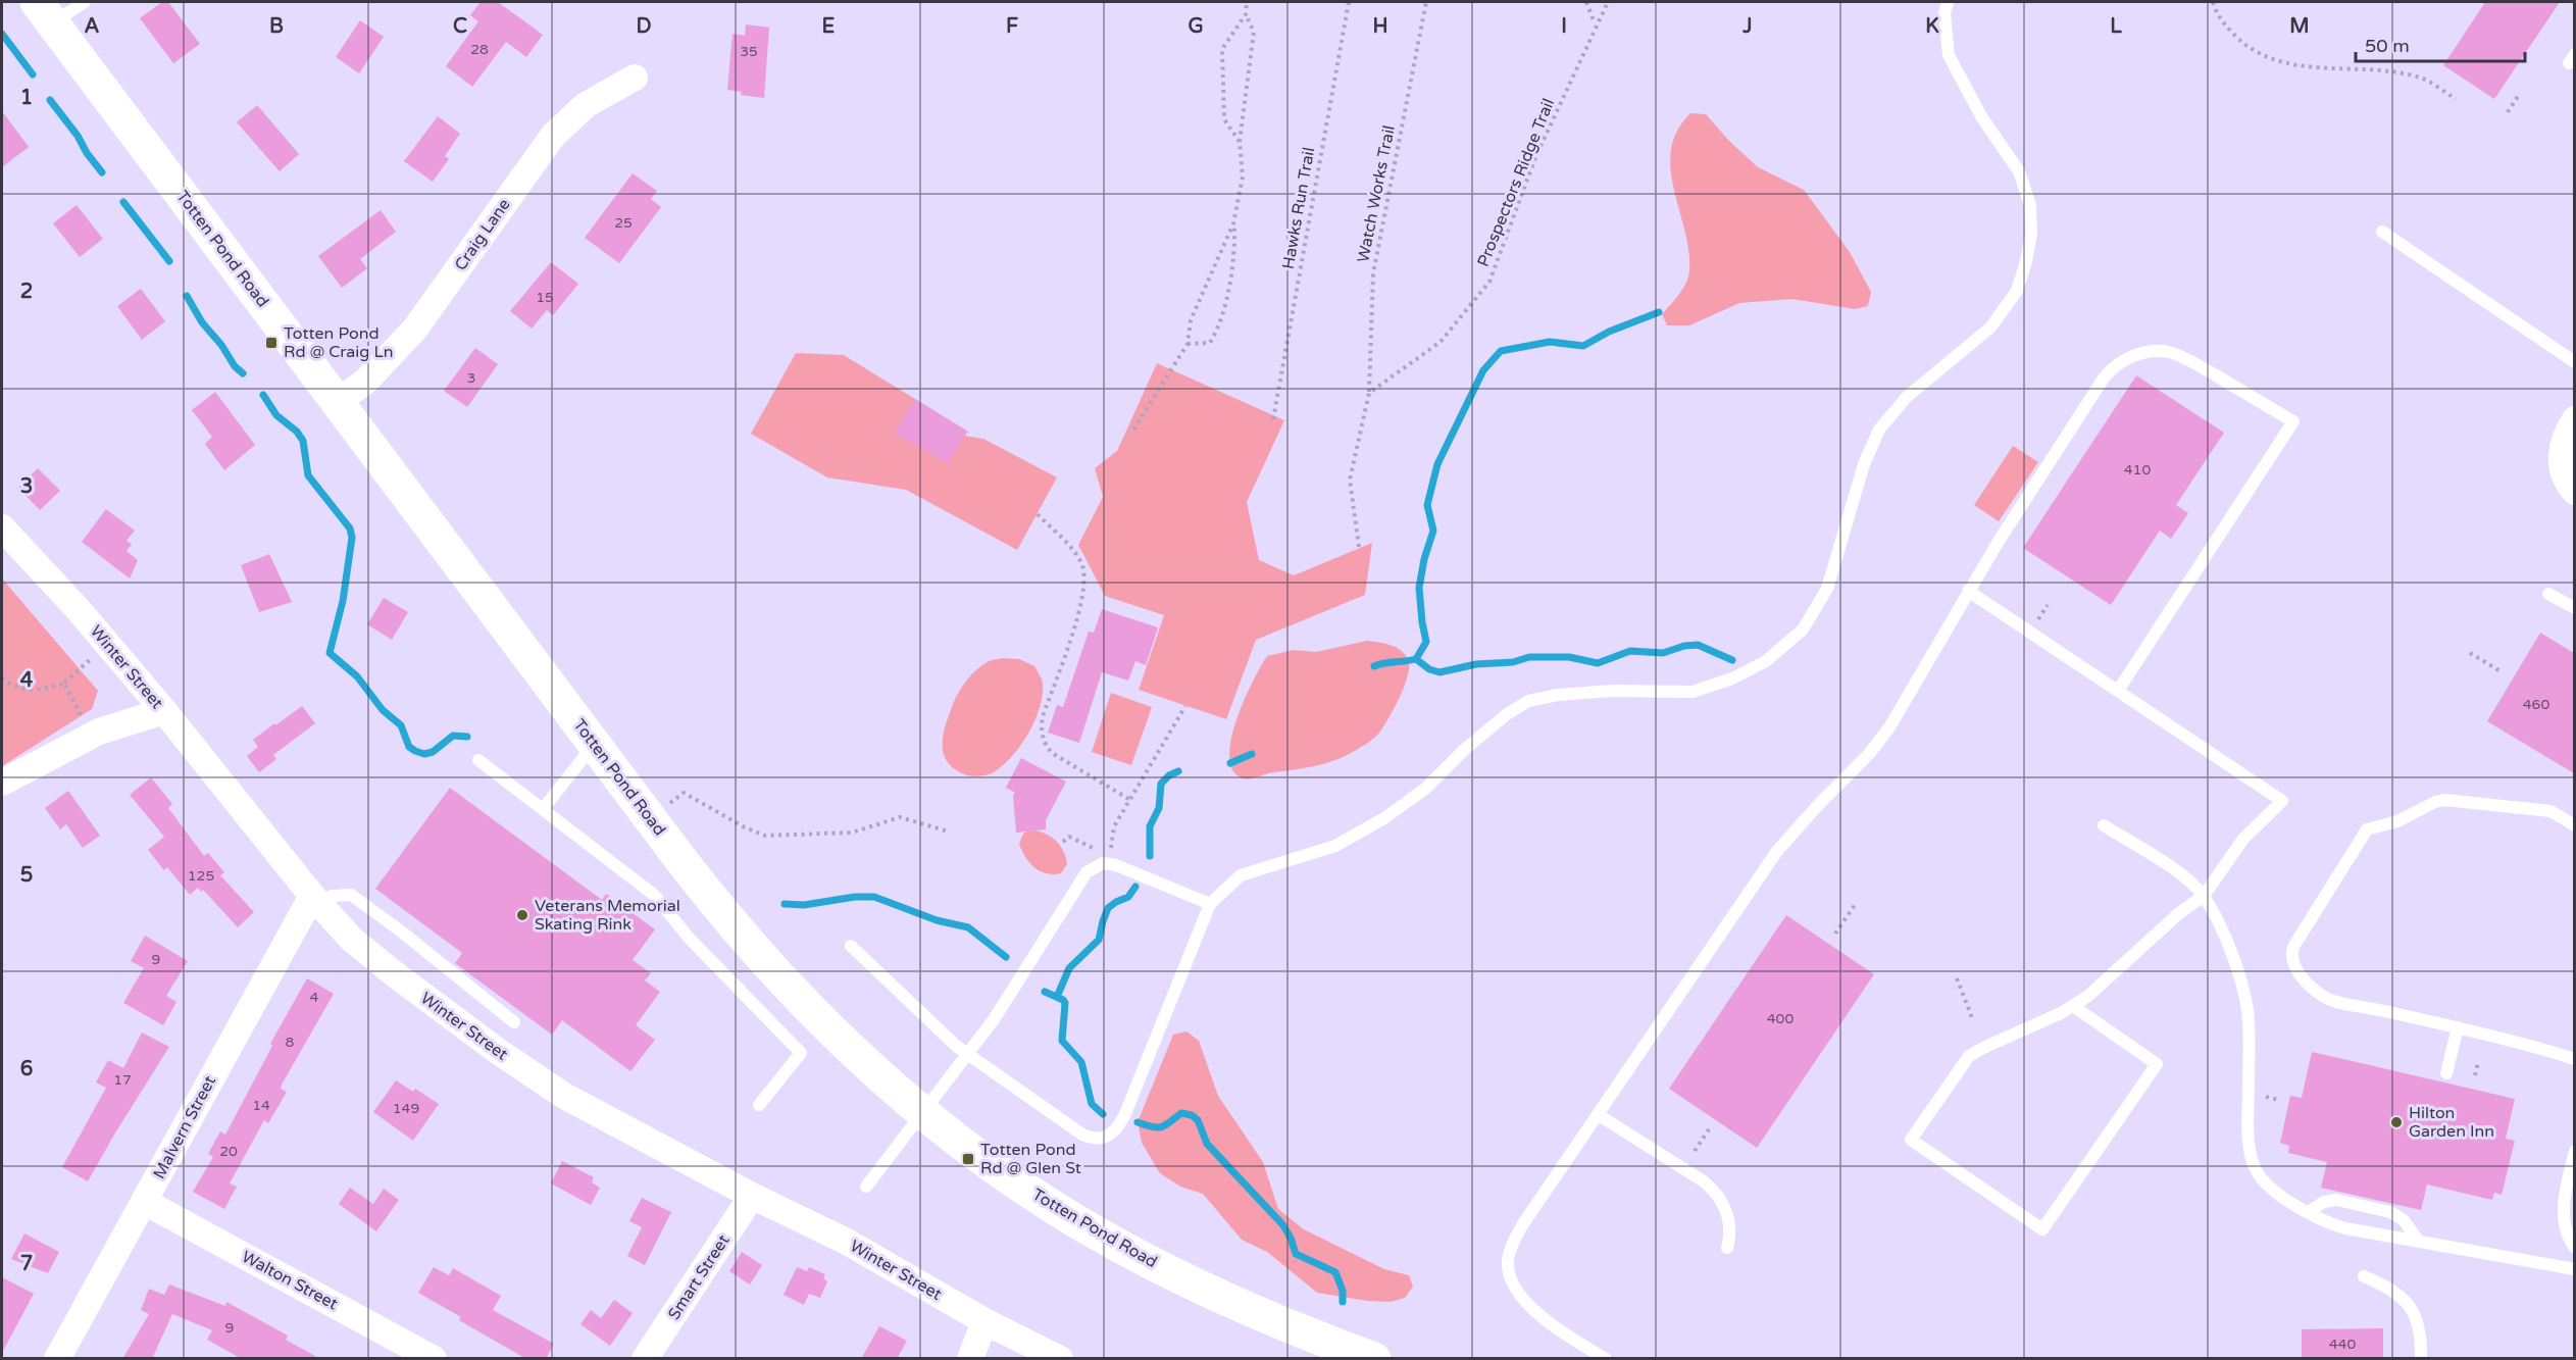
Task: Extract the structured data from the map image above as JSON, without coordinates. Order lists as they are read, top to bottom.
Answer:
{
  "streets": {
    "main road": ["Totten Pond Road"],
    "street": [
      "Craig Lane",
      "Winter Street",
      "Malvern Street",
      "Smart Street",
      "Walton Street"
    ],
    "path": ["Prospectors Ridge Trail", "Watch Works Trail", "Hawks Run Trail"]
  },
  "crossings": [
    ["Prospectors Ridge Trail", "Watch Works Trail"],
    ["Craig Lane", "Totten Pond Road"],
    ["Winter Street", "Malvern Street"],
    ["Winter Street", "Smart Street"],
    ["Malvern Street", "Walton Street"]
  ],
  "places": {
    "transit": ["Totten Pond Rd @ Craig Ln", "Totten Pond Rd @ Glen St"],
    "other": ["Veterans Memorial Skating Rink", "Hilton Garden Inn"]
  },
  "house_numbers": [
    "28",
    "35",
    "25",
    "15",
    "3",
    "410",
    "460",
    "125",
    "9",
    "4",
    "400",
    "8",
    "17",
    "14",
    "149",
    "20",
    "9",
    "440"
  ],
  "scale_bar": "50 m",
  "grid": {
    "columns": [
      "A",
      "B",
      "C",
      "D",
      "E",
      "F",
      "G",
      "H",
      "I",
      "J",
      "K",
      "L",
      "M"
    ],
    "rows": [
      "1",
      "2",
      "3",
      "4",
      "5",
      "6",
      "7"
    ]
  }
}
